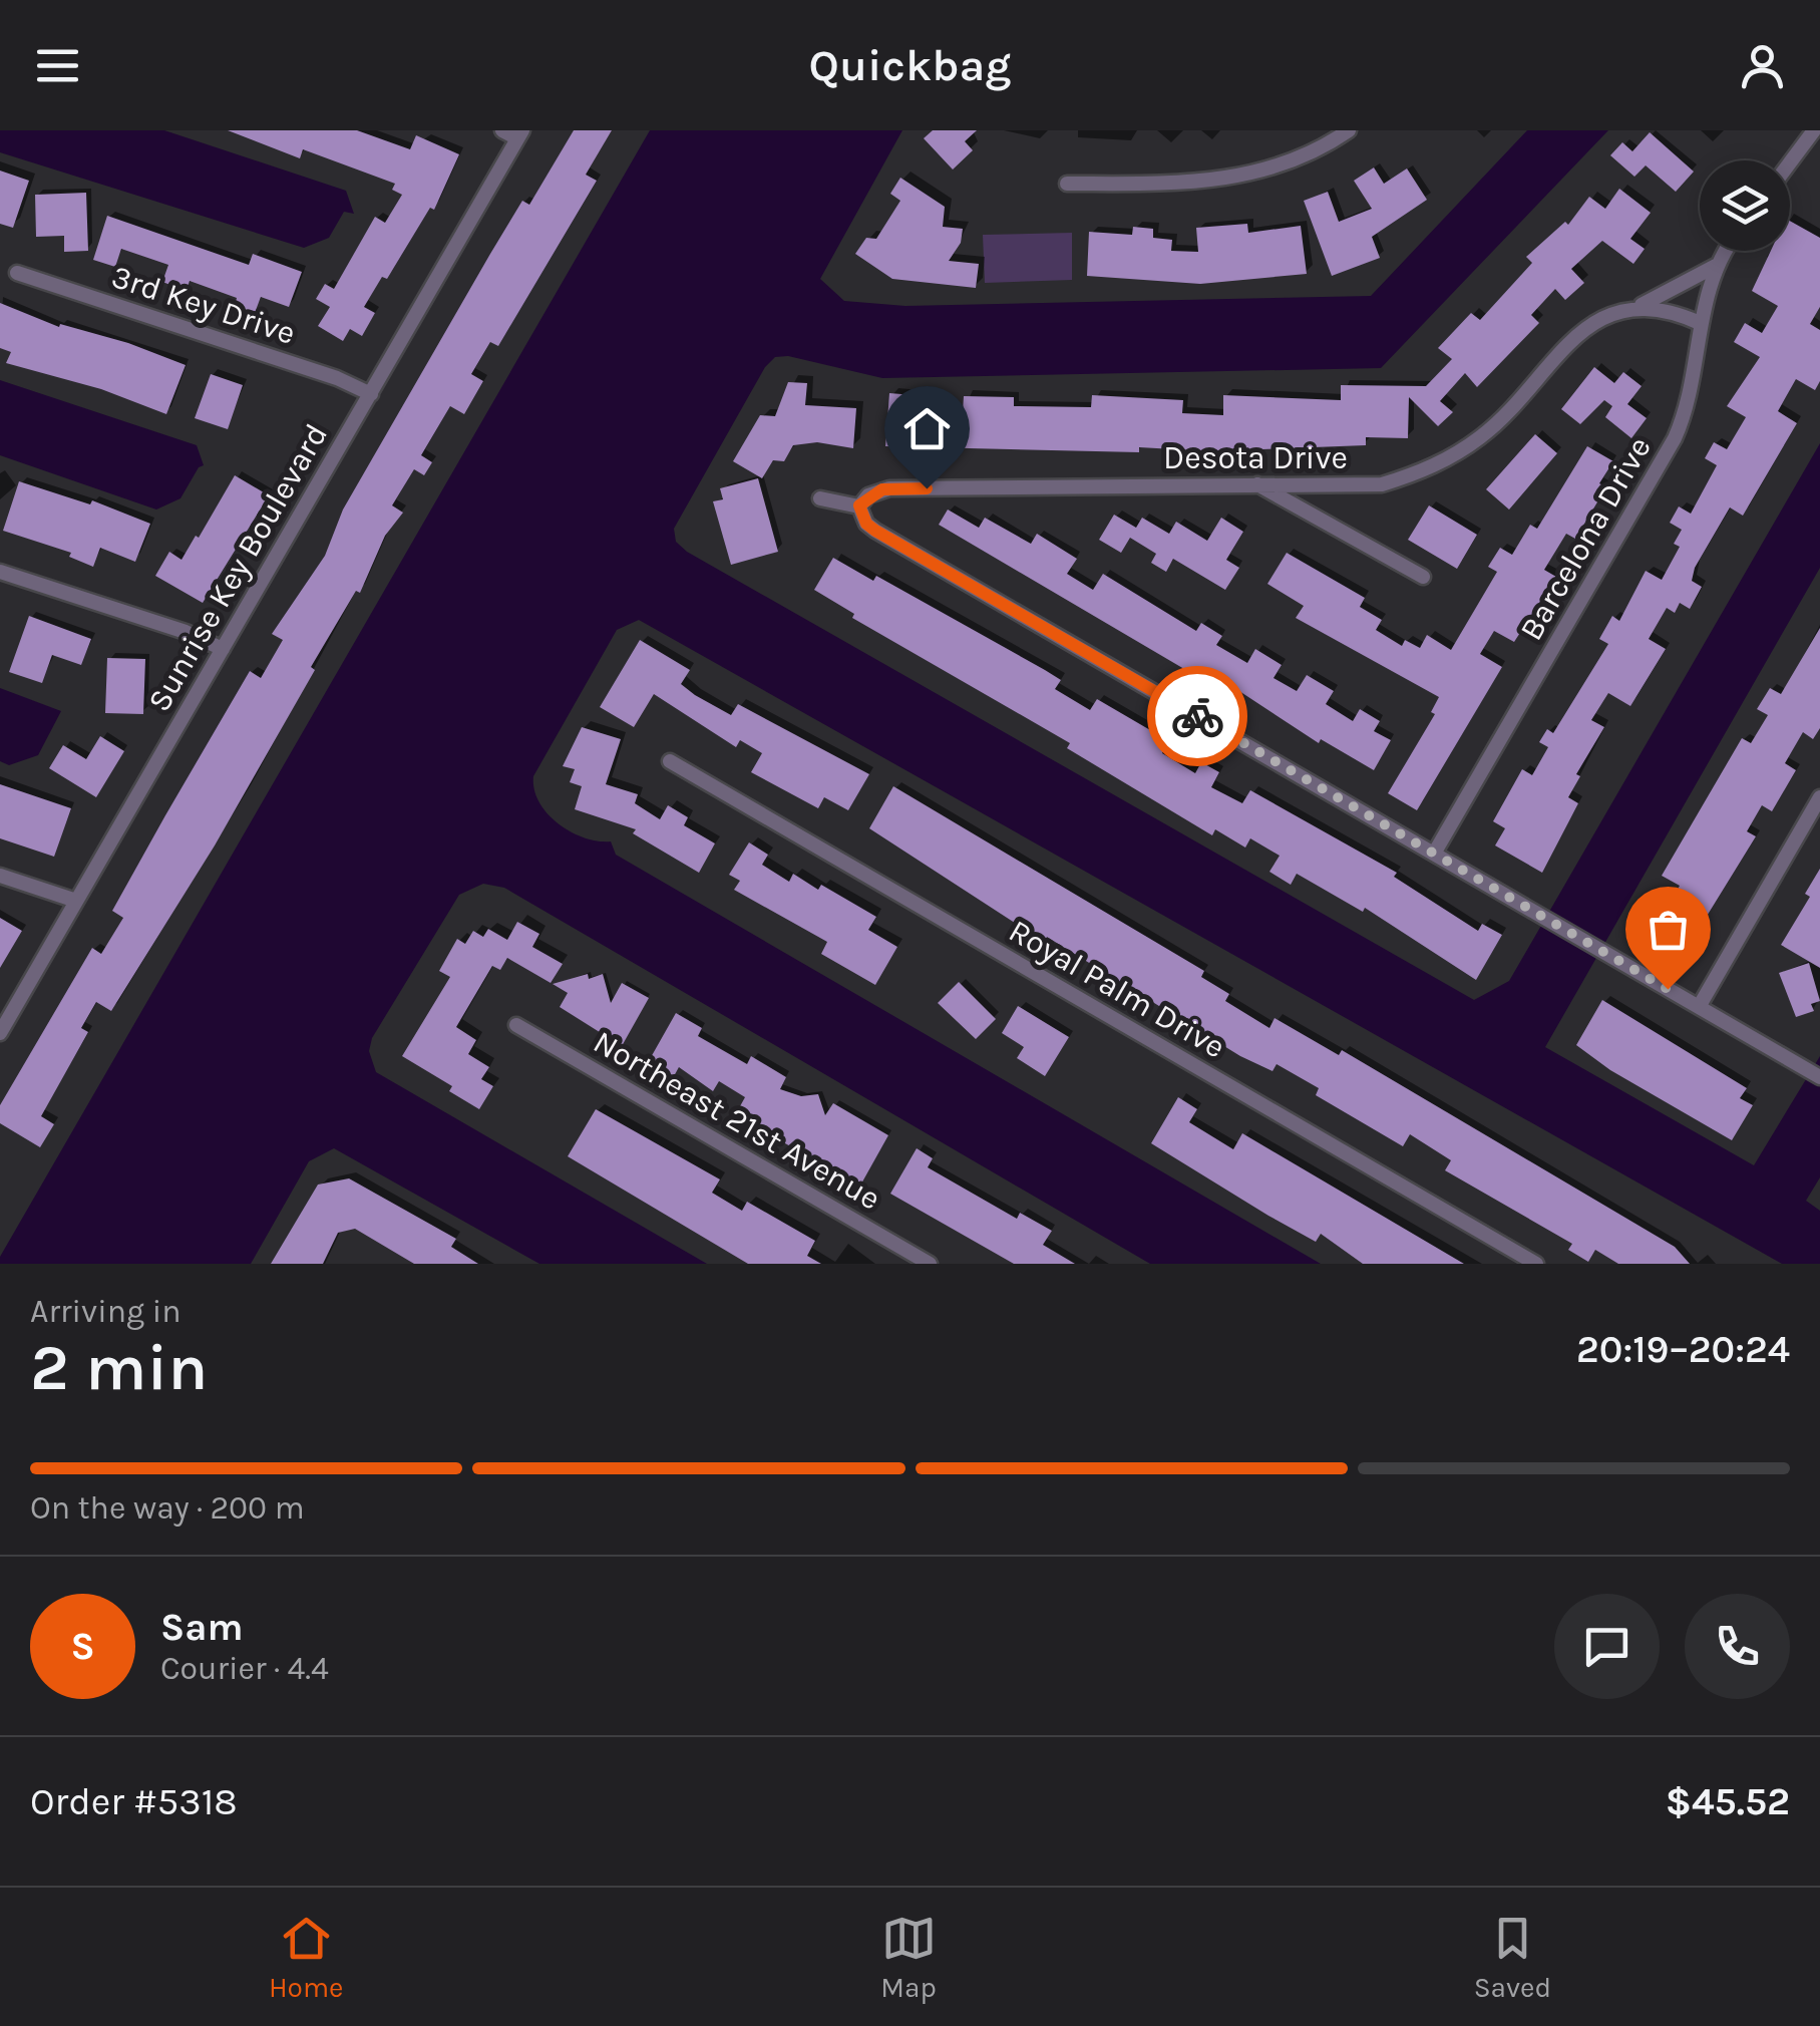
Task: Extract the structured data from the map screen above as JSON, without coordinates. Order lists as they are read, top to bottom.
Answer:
{
  "streets": {
    "street": [
      "3rd Key Drive",
      "Desota Drive",
      "Barcelona Drive",
      "Sunrise Key Boulevard",
      "Royal Palm Drive",
      "Northeast 21st Avenue"
    ]
  },
  "crossings": [
    ["3rd Key Drive", "Sunrise Key Boulevard"],
    ["Desota Drive", "Barcelona Drive"]
  ],
  "page": {
    "header": "Quickbag",
    "heading": ["2 min", "Arriving in", "20:19–20:24"],
    "panel": [
      "Sam",
      "Courier · 4.4",
      "Order #5318",
      "$45.52"
    ],
    "bar": "On the way · 200 m",
    "round": "S",
    "tabs": ["Home", "Map", "Saved"]
  }
}
